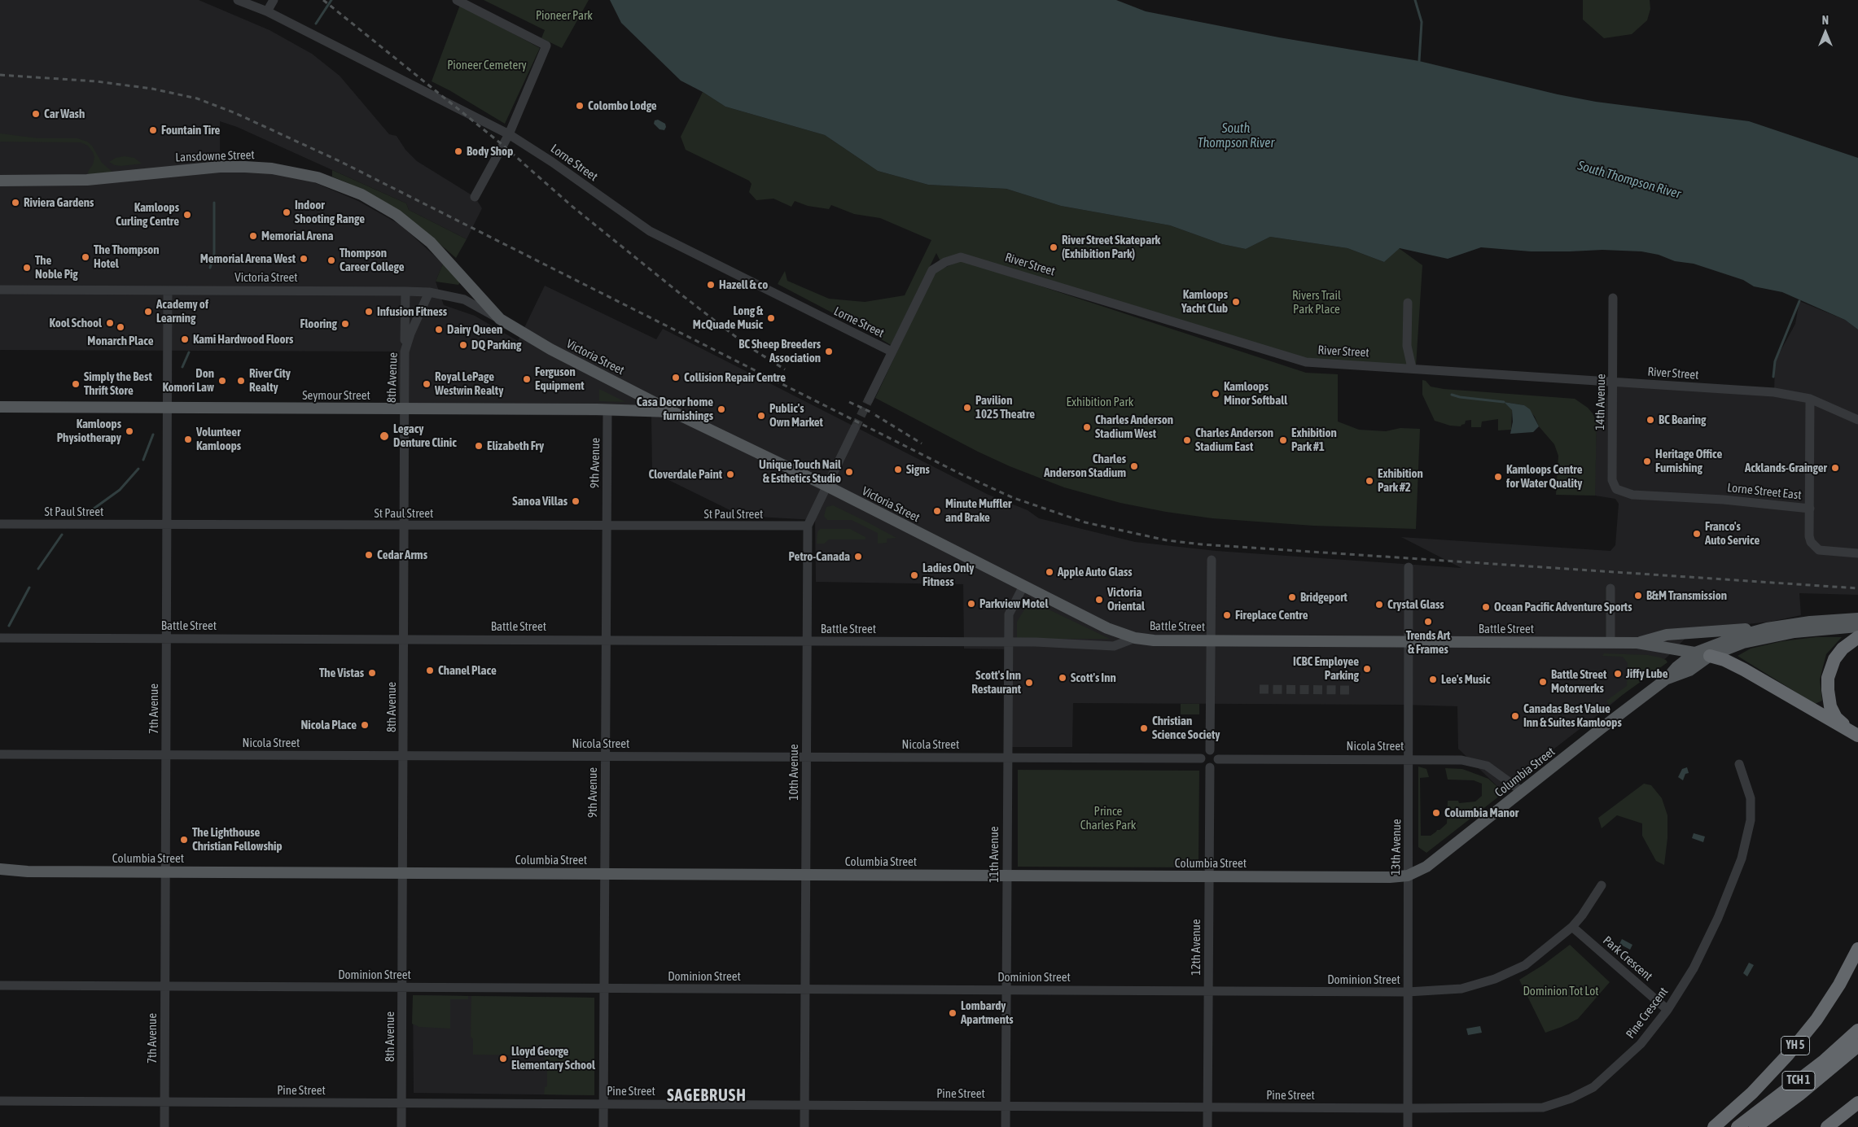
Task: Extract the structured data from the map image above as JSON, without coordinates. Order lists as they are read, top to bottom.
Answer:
{
  "streets": {
    "highway": ["YH 5", "TCH 1"],
    "main road": [
      "Lansdowne Street",
      "Victoria Street",
      "Seymour Street",
      "Battle Street",
      "Columbia Street"
    ],
    "street": [
      "Lorne Street",
      "River Street",
      "8th Avenue",
      "14th Avenue",
      "9th Avenue",
      "Lorne Street East",
      "St Paul Street",
      "7th Avenue",
      "Nicola Street",
      "10th Avenue",
      "13th Avenue",
      "11th Avenue",
      "12th Avenue",
      "Park Crescent",
      "Dominion Street",
      "Pine Crescent",
      "Pine Street"
    ]
  },
  "crossings": [
    ["Lansdowne Street", "Victoria Street"],
    ["Lorne Street", "River Street"],
    ["River Street", "14th Avenue"],
    ["Victoria Street", "8th Avenue"],
    ["Victoria Street", "Seymour Street"],
    ["Victoria Street", "Battle Street"],
    ["Victoria Street", "7th Avenue"],
    ["Victoria Street", "10th Avenue"],
    ["Victoria Street", "11th Avenue"],
    ["8th Avenue", "Seymour Street"],
    ["8th Avenue", "St Paul Street"],
    ["8th Avenue", "Battle Street"],
    ["8th Avenue", "Nicola Street"],
    ["8th Avenue", "Columbia Street"],
    ["8th Avenue", "Dominion Street"],
    ["8th Avenue", "Pine Street"],
    ["Seymour Street", "9th Avenue"],
    ["Seymour Street", "7th Avenue"],
    ["14th Avenue", "Lorne Street East"],
    ["9th Avenue", "St Paul Street"],
    ["9th Avenue", "Battle Street"],
    ["9th Avenue", "Nicola Street"],
    ["9th Avenue", "Columbia Street"],
    ["9th Avenue", "Dominion Street"],
    ["9th Avenue", "Pine Street"],
    ["St Paul Street", "7th Avenue"],
    ["St Paul Street", "10th Avenue"],
    ["Battle Street", "7th Avenue"],
    ["Battle Street", "10th Avenue"],
    ["Battle Street", "Columbia Street"],
    ["Battle Street", "13th Avenue"],
    ["Battle Street", "11th Avenue"],
    ["7th Avenue", "Nicola Street"],
    ["7th Avenue", "Columbia Street"],
    ["7th Avenue", "Dominion Street"],
    ["7th Avenue", "Pine Street"],
    ["Nicola Street", "10th Avenue"],
    ["Nicola Street", "Columbia Street"],
    ["Nicola Street", "13th Avenue"],
    ["Nicola Street", "11th Avenue"],
    ["Nicola Street", "12th Avenue"],
    ["10th Avenue", "Columbia Street"],
    ["10th Avenue", "Dominion Street"],
    ["10th Avenue", "Pine Street"],
    ["Columbia Street", "13th Avenue"],
    ["Columbia Street", "11th Avenue"],
    ["Columbia Street", "12th Avenue"],
    ["13th Avenue", "Dominion Street"],
    ["13th Avenue", "Pine Crescent"],
    ["13th Avenue", "Pine Street"],
    ["11th Avenue", "Dominion Street"],
    ["11th Avenue", "Pine Street"],
    ["12th Avenue", "Dominion Street"],
    ["12th Avenue", "Pine Street"],
    ["Park Crescent", "Dominion Street"],
    ["Park Crescent", "Pine Crescent"],
    ["Pine Crescent", "Pine Street"]
  ],
  "districts": ["SAGEBRUSH"],
  "water": ["South Thompson River"],
  "parks": [
    "Pioneer Park",
    "Pioneer Cemetery",
    "Rivers Trail Park Place",
    "Exhibition Park",
    "Prince Charles Park",
    "Dominion Tot Lot"
  ],
  "places": [
    "Colombo Lodge",
    "Car Wash",
    "Fountain Tire",
    "Body Shop",
    "Riviera Gardens",
    "Indoor Shooting Range",
    "Kamloops Curling Centre",
    "Memorial Arena",
    "River Street Skatepark (Exhibition Park)",
    "The Thompson Hotel",
    "Memorial Arena West",
    "Thompson Career College",
    "The Noble Pig",
    "Hazell & co",
    "Kamloops Yacht Club",
    "Academy of Learning",
    "Infusion Fitness",
    "Long & McQuade Music",
    "Kool School",
    "Flooring",
    "Monarch Place",
    "Dairy Queen",
    "Kami Hardwood Floors",
    "DQ Parking",
    "BC Sheep Breeders Association",
    "Collision Repair Centre",
    "Ferguson Equipment",
    "Don Komori Law",
    "River City Realty",
    "Simply the Best Thrift Store",
    "Royal LePage Westwin Realty",
    "Kamloops Minor Softball",
    "Pavilion 1025 Theatre",
    "Casa Decor home furnishings",
    "Public's Own Market",
    "BC Bearing",
    "Charles Anderson Stadium West",
    "Kamloops Physiotherapy",
    "Legacy Denture Clinic",
    "Volunteer Kamloops",
    "Charles Anderson Stadium East",
    "Exhibition Park #1",
    "Elizabeth Fry",
    "Heritage Office Furnishing",
    "Charles Anderson Stadium",
    "Acklands-Grainger",
    "Signs",
    "Unique Touch Nail & Esthetics Studio",
    "Cloverdale Paint",
    "Kamloops Centre for Water Quality",
    "Exhibition Park #2",
    "Sanoa Villas",
    "Minute Muffler and Brake",
    "Franco's Auto Service",
    "Cedar Arms",
    "Petro-Canada",
    "Apple Auto Glass",
    "Ladies Only Fitness",
    "B&M Transmission",
    "Bridgeport",
    "Victoria Oriental",
    "Parkview Motel",
    "Crystal Glass",
    "Ocean Pacific Adventure Sports",
    "Fireplace Centre",
    "Trends Art & Frames",
    "ICBC Employee Parking",
    "Chanel Place",
    "The Vistas",
    "Jiffy Lube",
    "Scott's Inn",
    "Lee's Music",
    "Battle Street Motorwerks",
    "Scott's Inn Restaurant",
    "Canadas Best Value Inn & Suites Kamloops",
    "Nicola Place",
    "Christian Science Society",
    "Columbia Manor",
    "The Lighthouse Christian Fellowship",
    "Lombardy Apartments",
    "Lloyd George Elementary School"
  ],
  "north": "top"
}
